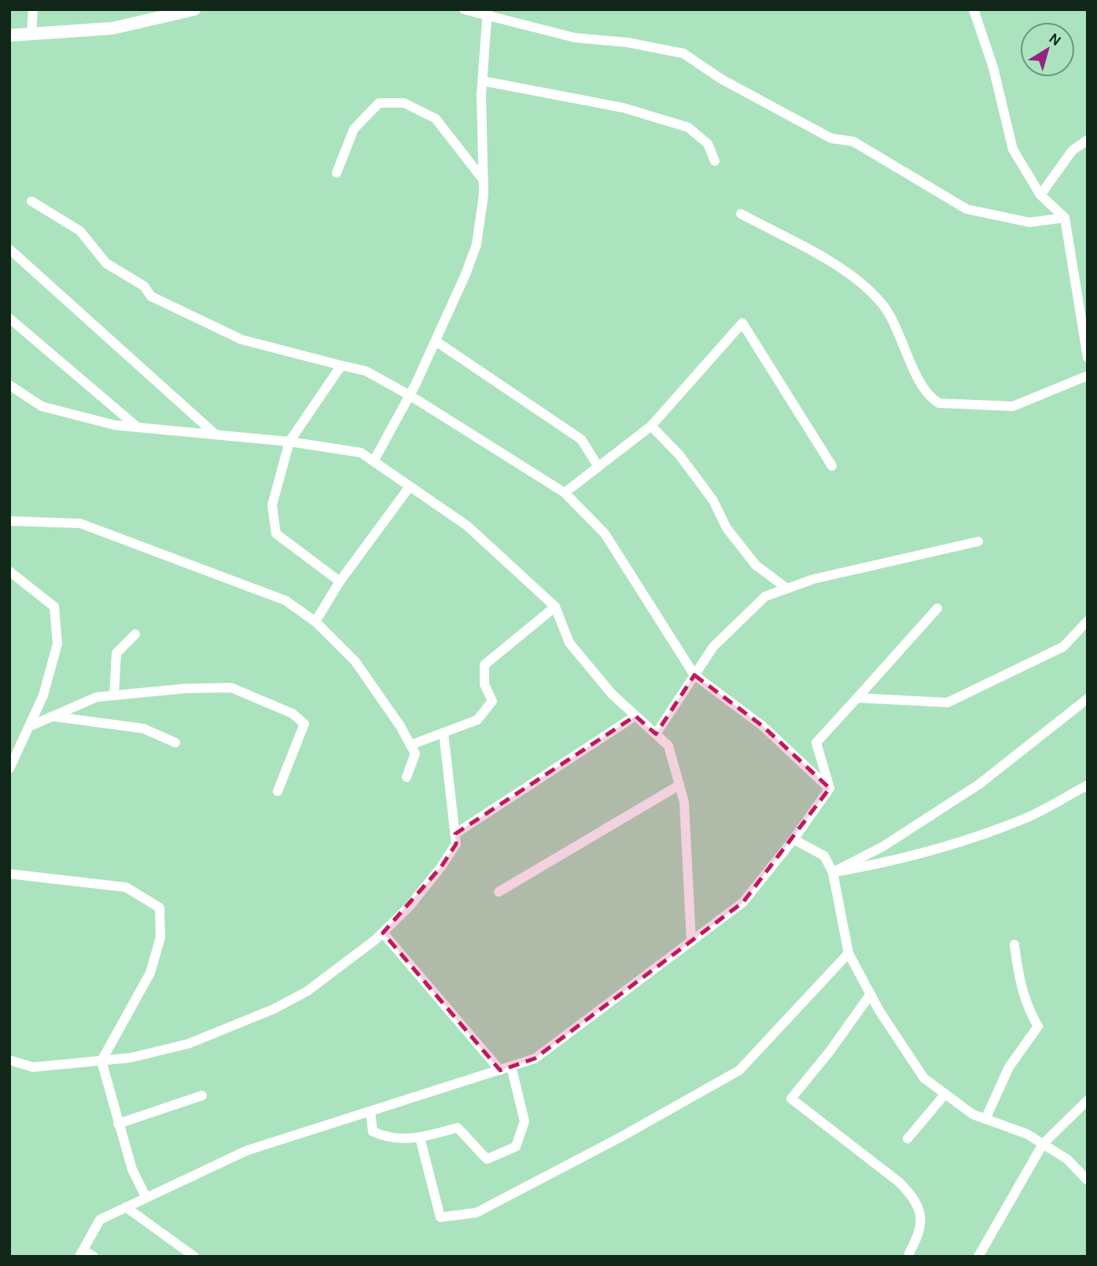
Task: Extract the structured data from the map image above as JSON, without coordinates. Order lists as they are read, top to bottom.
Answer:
{
  "north": "top right"
}
